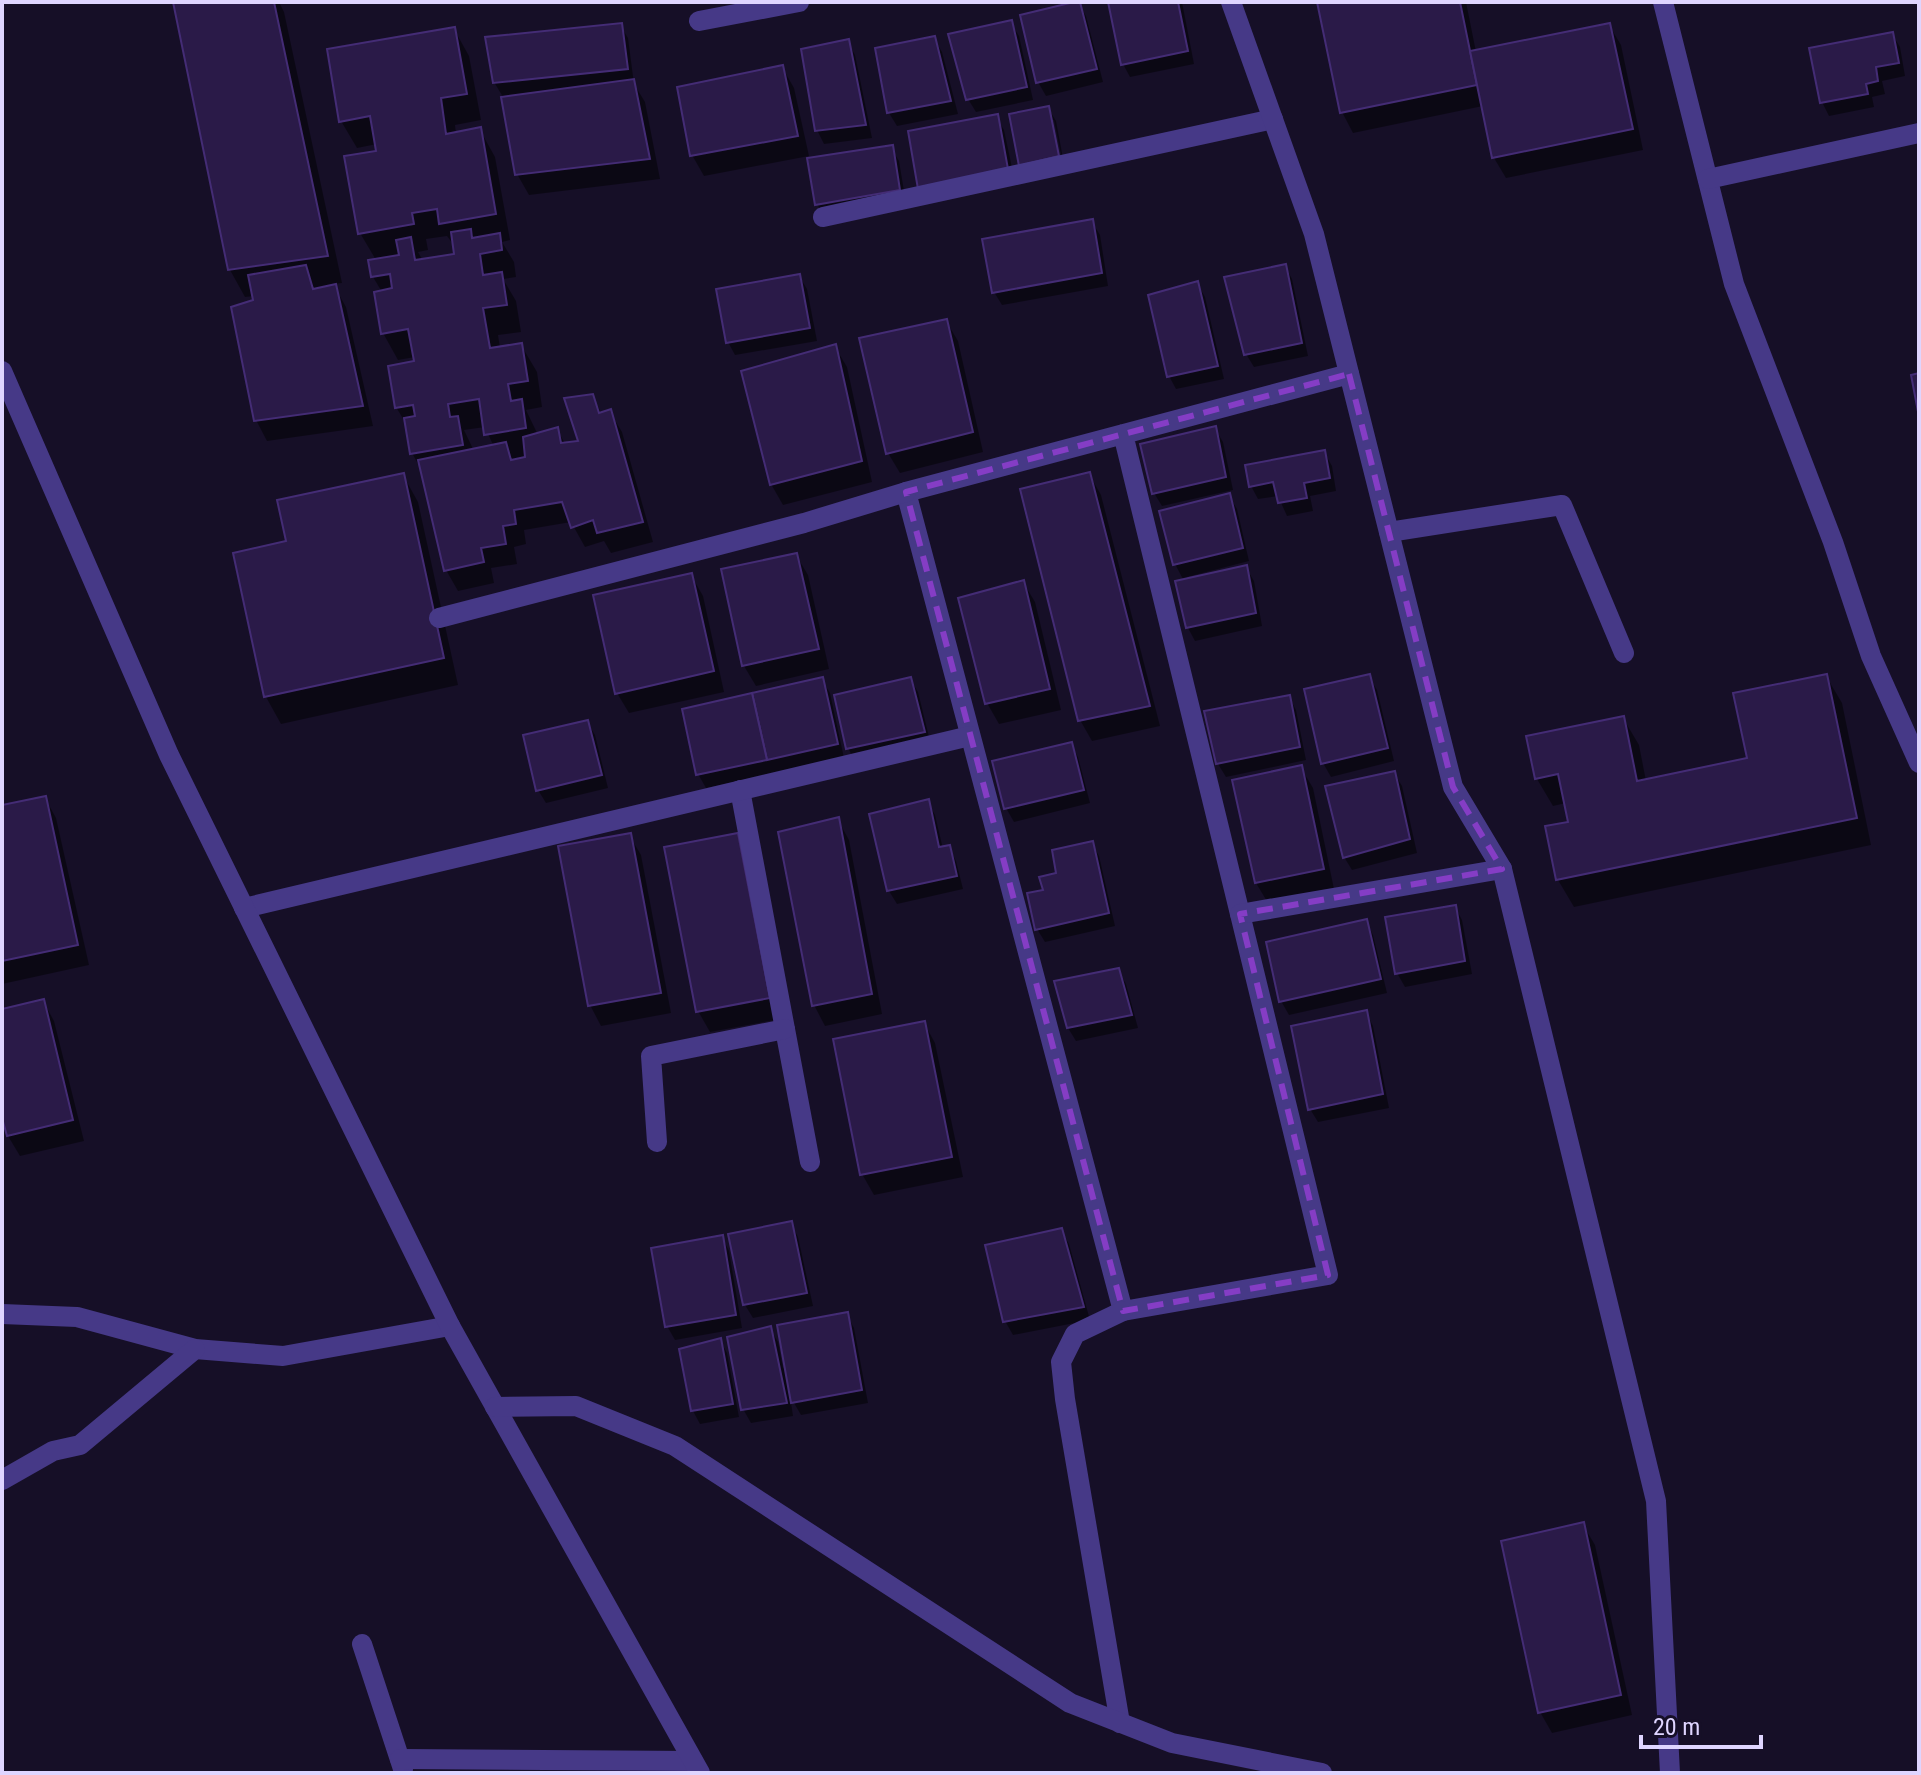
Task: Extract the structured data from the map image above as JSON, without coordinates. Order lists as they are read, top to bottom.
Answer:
{
  "scale_bar": "20 m"
}
